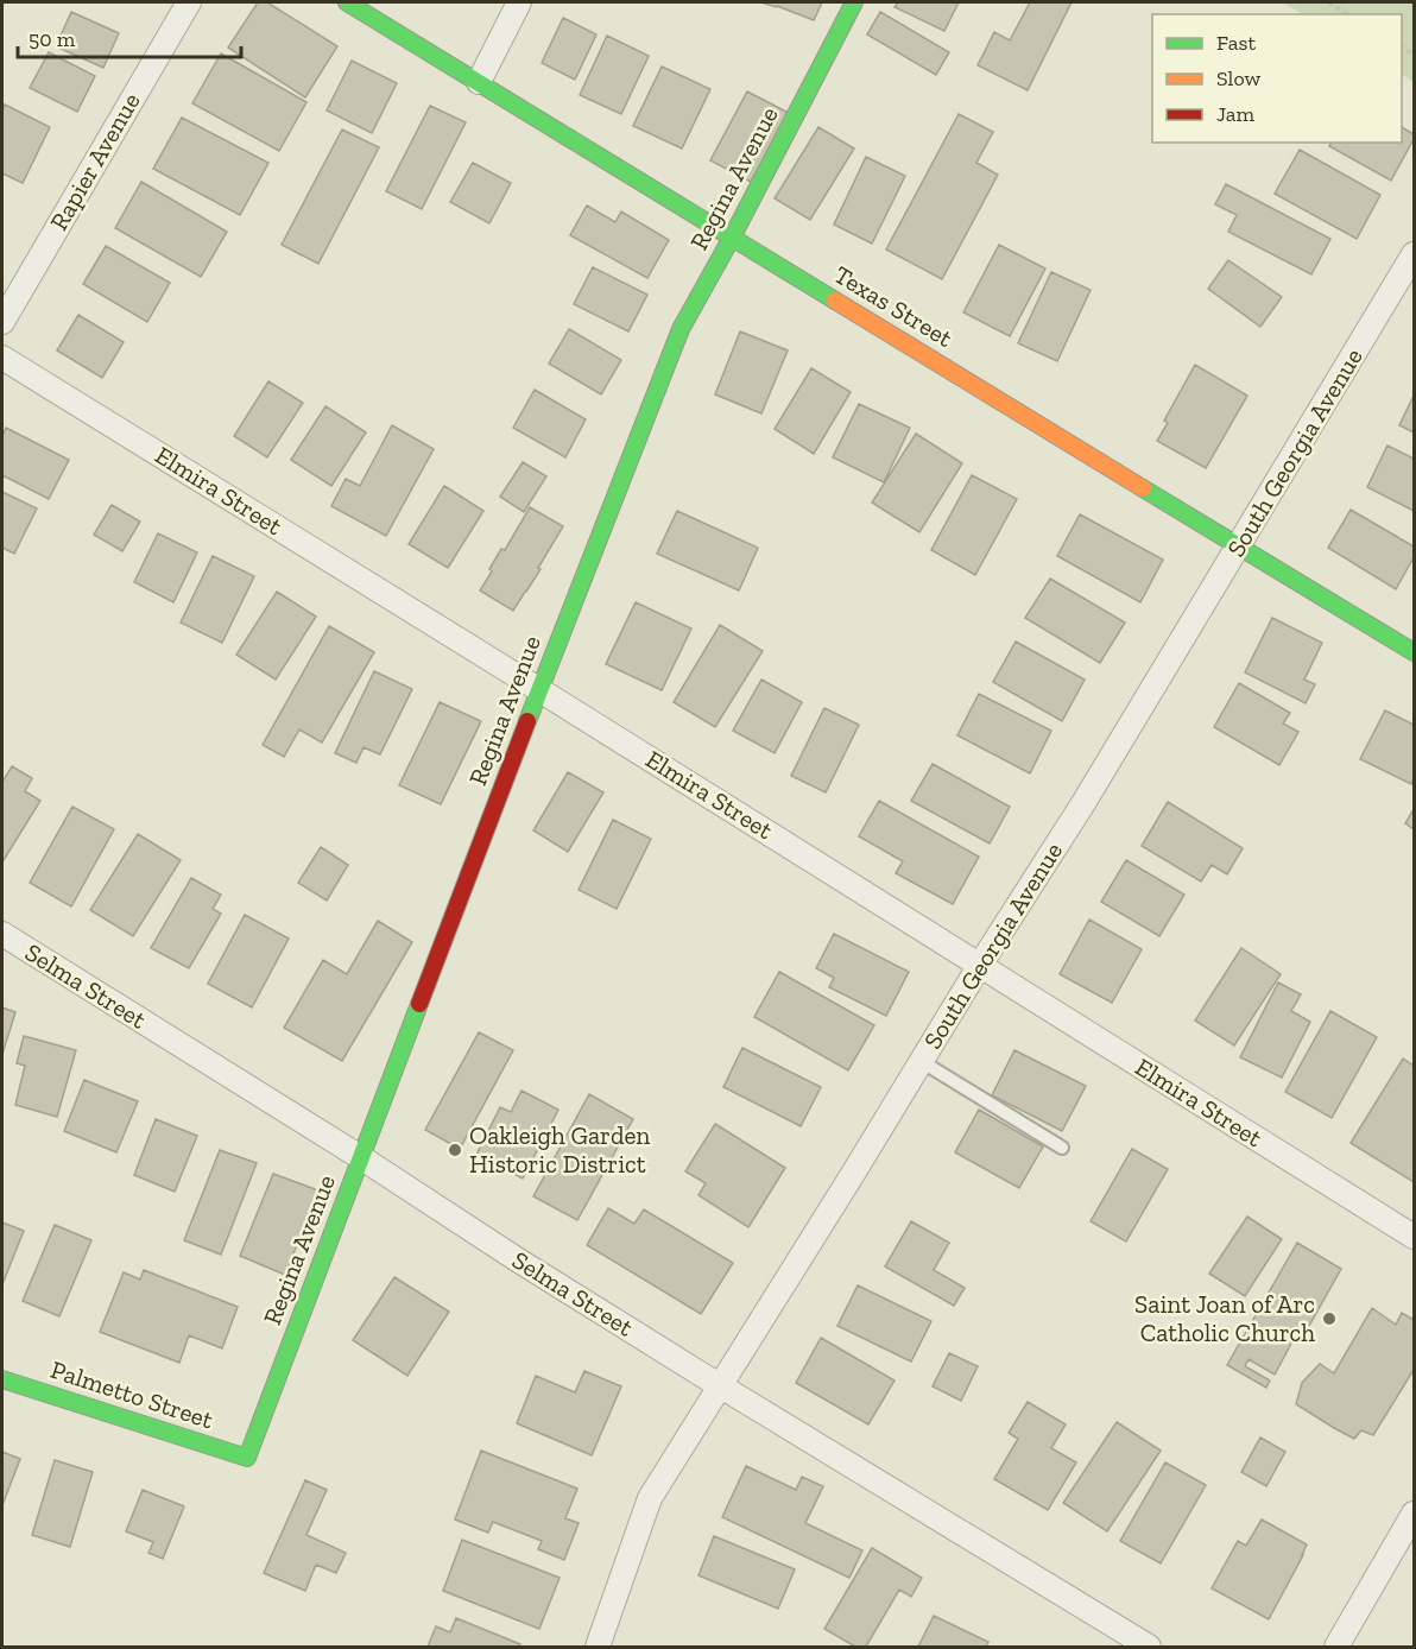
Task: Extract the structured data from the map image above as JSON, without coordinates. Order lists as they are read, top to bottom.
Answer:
{
  "streets": {
    "street": [
      "Rapier Avenue",
      "Regina Avenue",
      "Texas Street",
      "South Georgia Avenue",
      "Elmira Street",
      "Selma Street",
      "Palmetto Street"
    ]
  },
  "crossings": [
    ["Regina Avenue", "Texas Street"],
    ["Regina Avenue", "Elmira Street"],
    ["Regina Avenue", "Selma Street"],
    ["Regina Avenue", "Palmetto Street"],
    ["Texas Street", "South Georgia Avenue"],
    ["South Georgia Avenue", "Elmira Street"],
    ["South Georgia Avenue", "Selma Street"]
  ],
  "places": ["Oakleigh Garden Historic District", "Saint Joan of Arc Catholic Church"],
  "legend": ["Fast", "Slow", "Jam"],
  "scale_bar": "50 m"
}
